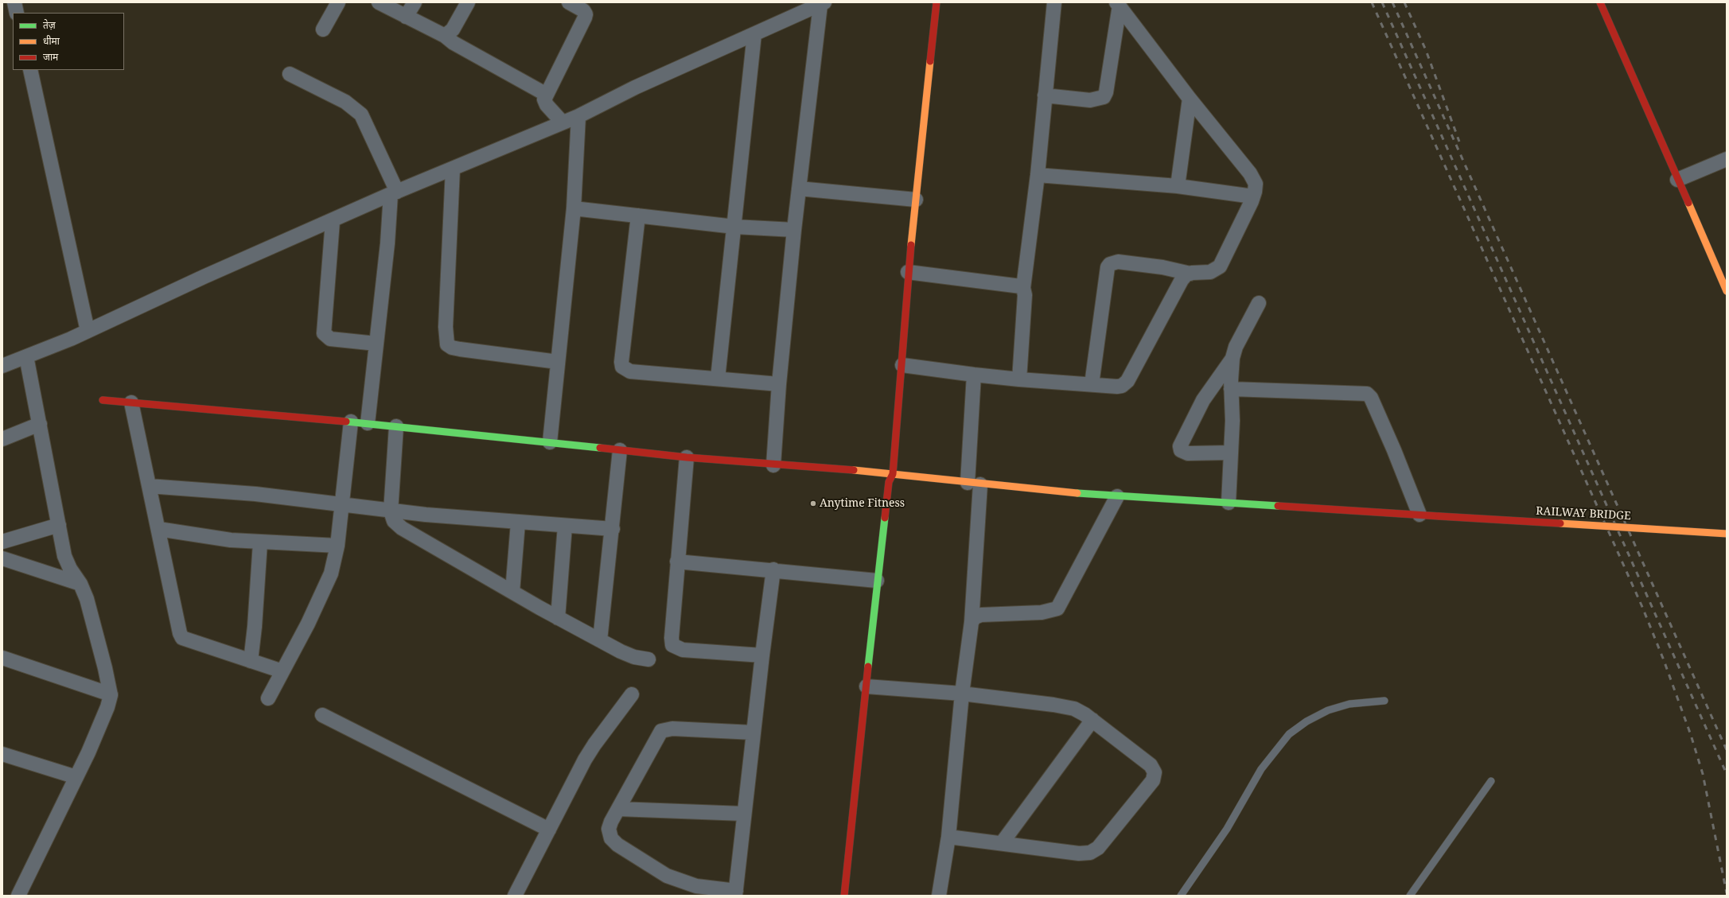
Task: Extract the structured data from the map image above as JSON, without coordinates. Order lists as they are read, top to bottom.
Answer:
{
  "streets": {
    "street": ["RAILWAY BRIDGE"]
  },
  "places": ["Anytime Fitness"],
  "legend": ["तेज़", "धीमा", "जाम"]
}
